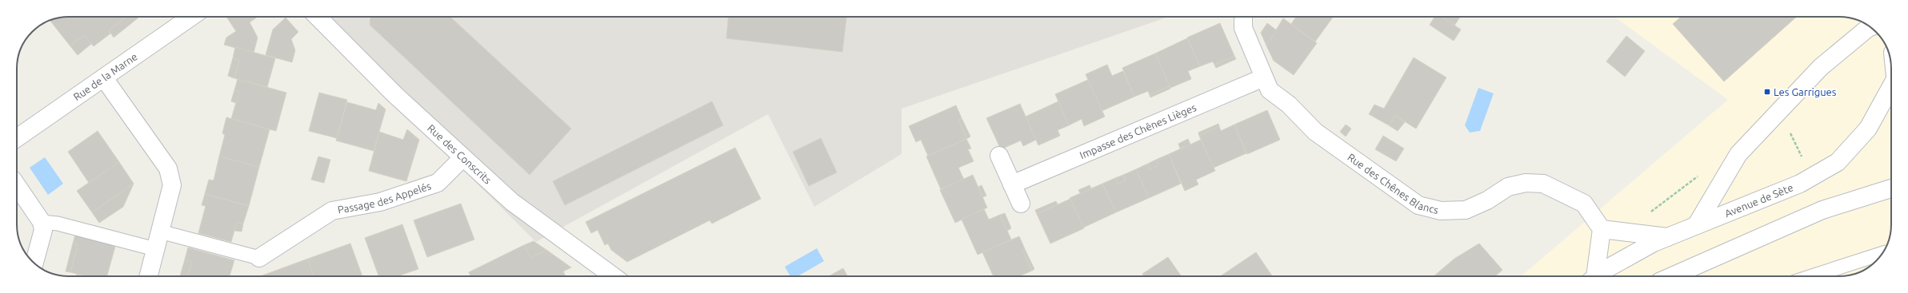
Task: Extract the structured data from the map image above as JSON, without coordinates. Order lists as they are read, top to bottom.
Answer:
{
  "streets": {
    "street": [
      "Rue de la Marne",
      "Impasse des Chênes Lièges",
      "Rue des Conscrits",
      "Rue des Chênes Blancs",
      "Passage des Appelés",
      "Avenue de Sète"
    ]
  },
  "crossings": [
    ["Impasse des Chênes Lièges", "Rue des Chênes Blancs"],
    ["Rue des Conscrits", "Passage des Appelés"]
  ],
  "places": {
    "transit": ["Les Garrigues"]
  }
}
